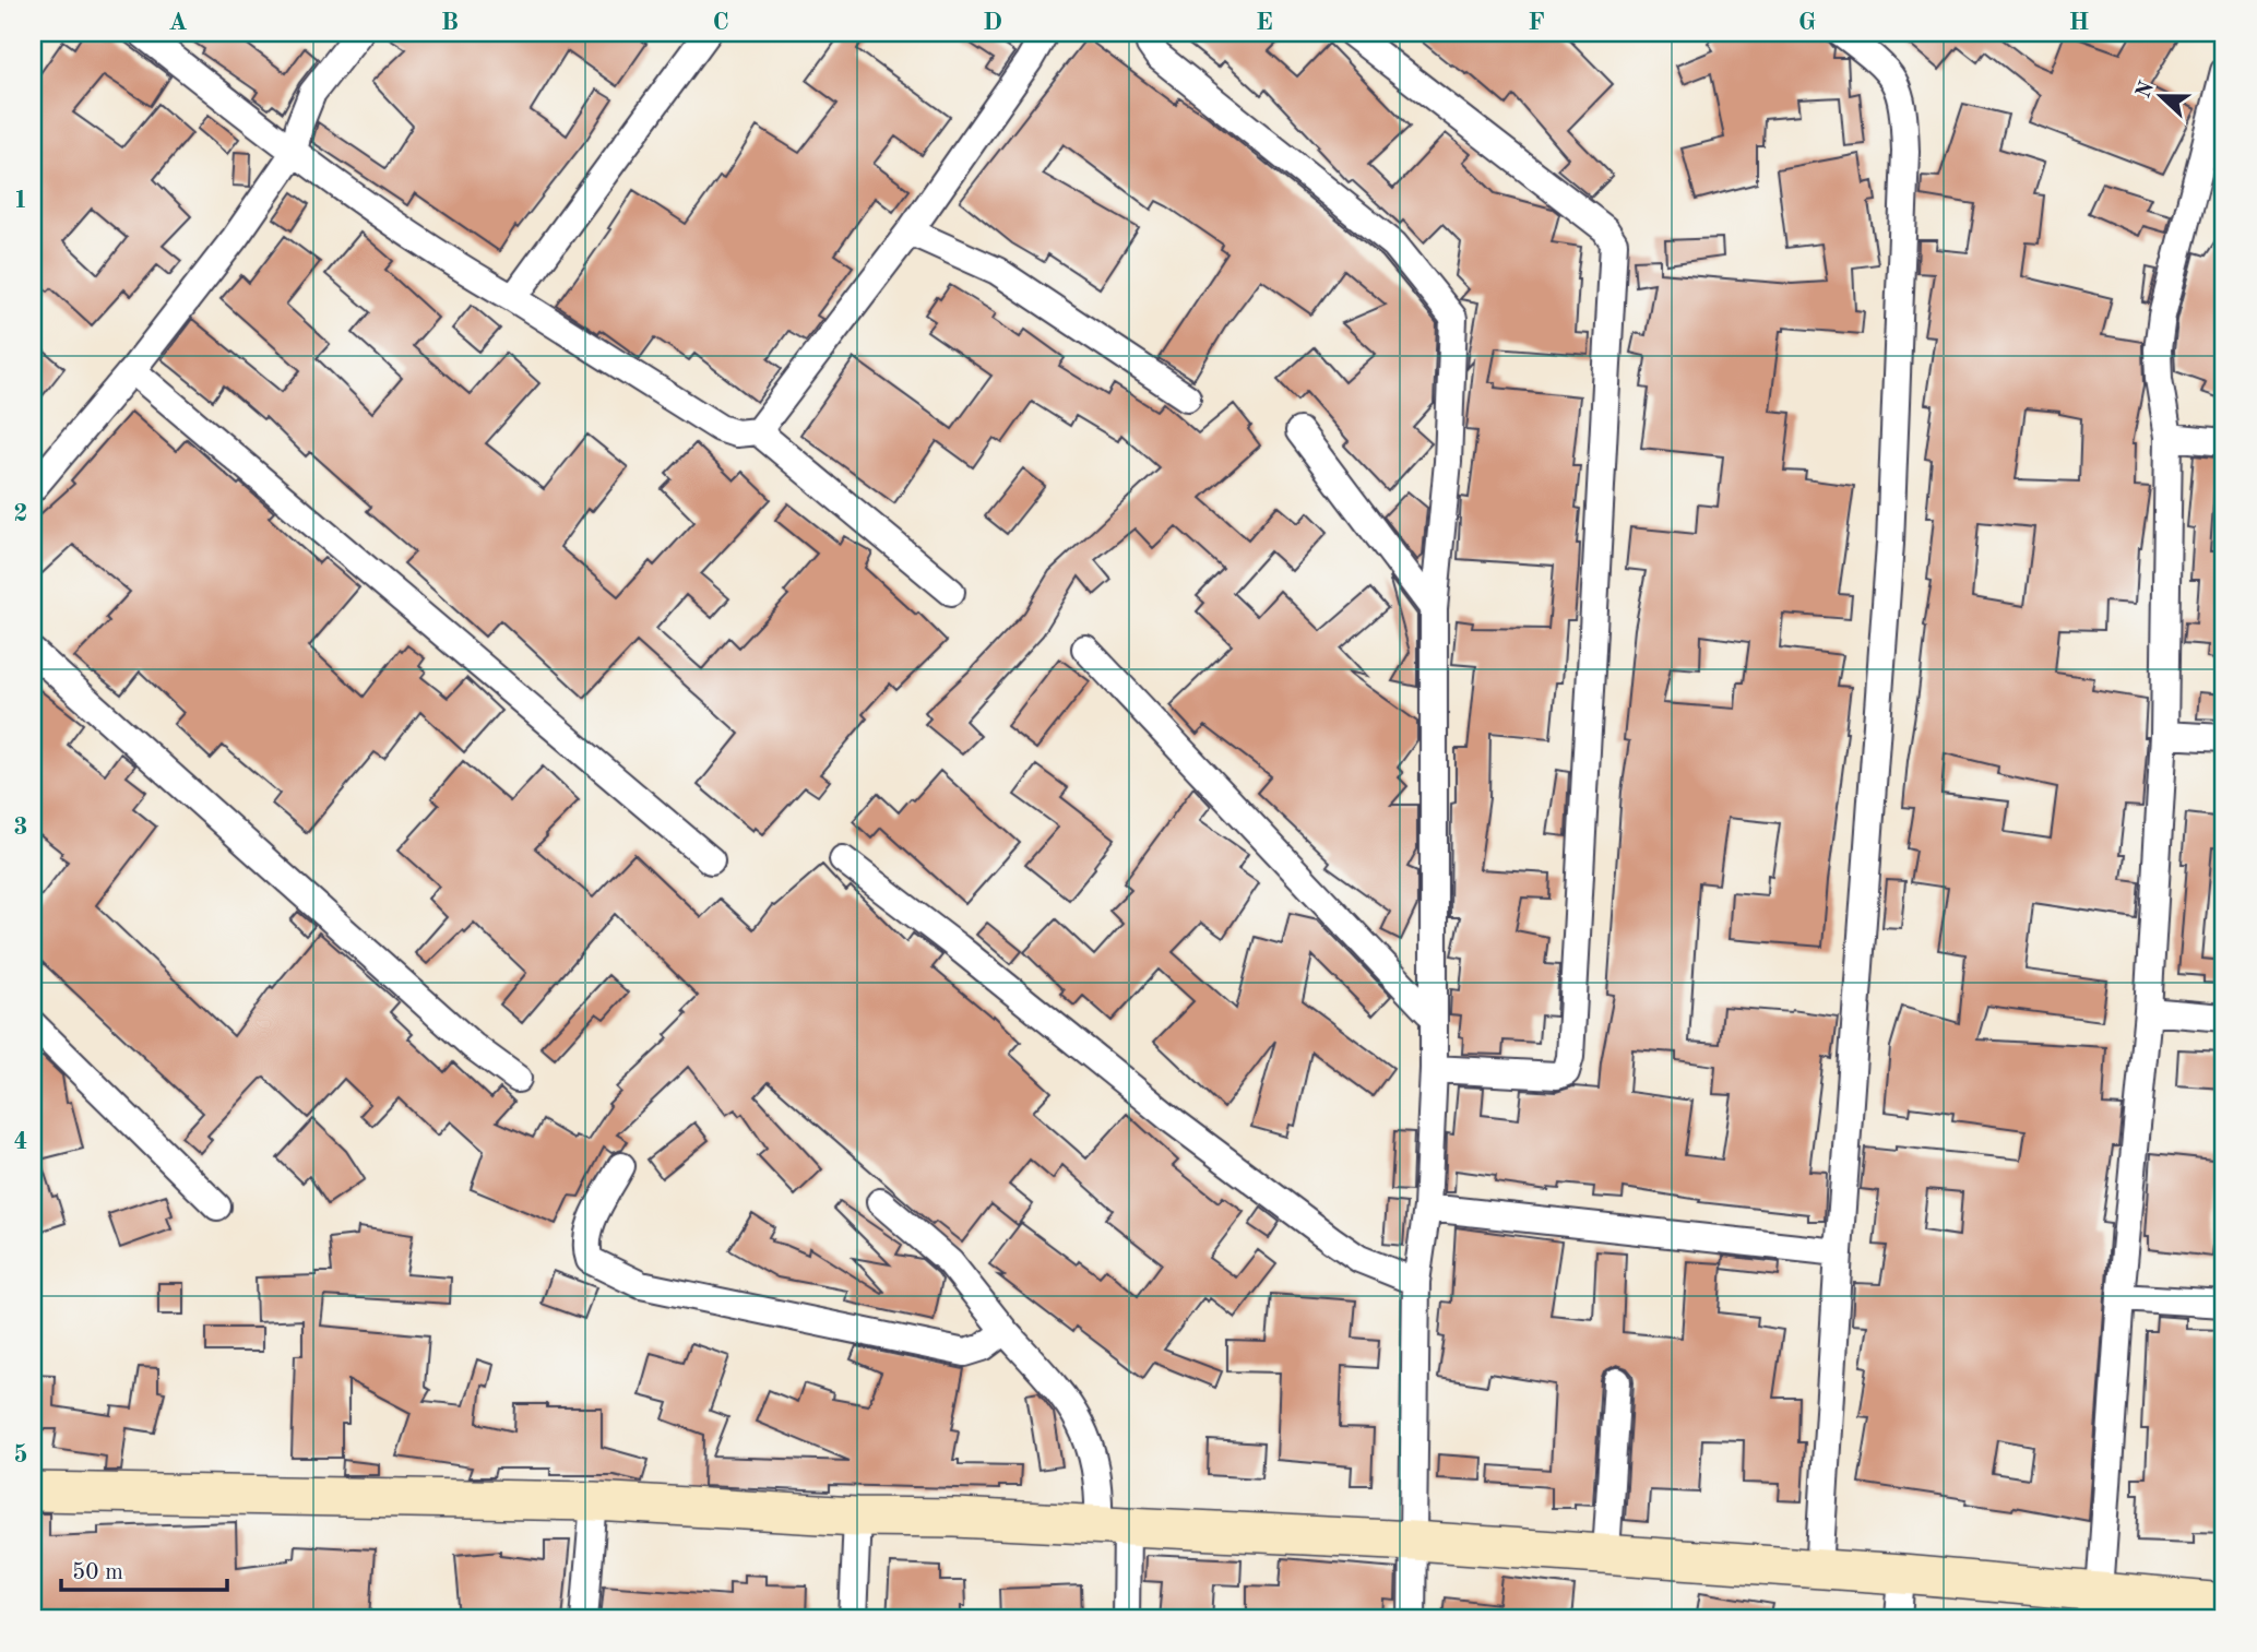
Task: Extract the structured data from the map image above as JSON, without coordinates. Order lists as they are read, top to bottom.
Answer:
{
  "scale_bar": "50 m",
  "north": "left",
  "grid": {
    "columns": [
      "A",
      "B",
      "C",
      "D",
      "E",
      "F",
      "G",
      "H"
    ],
    "rows": [
      "1",
      "2",
      "3",
      "4",
      "5"
    ]
  }
}
